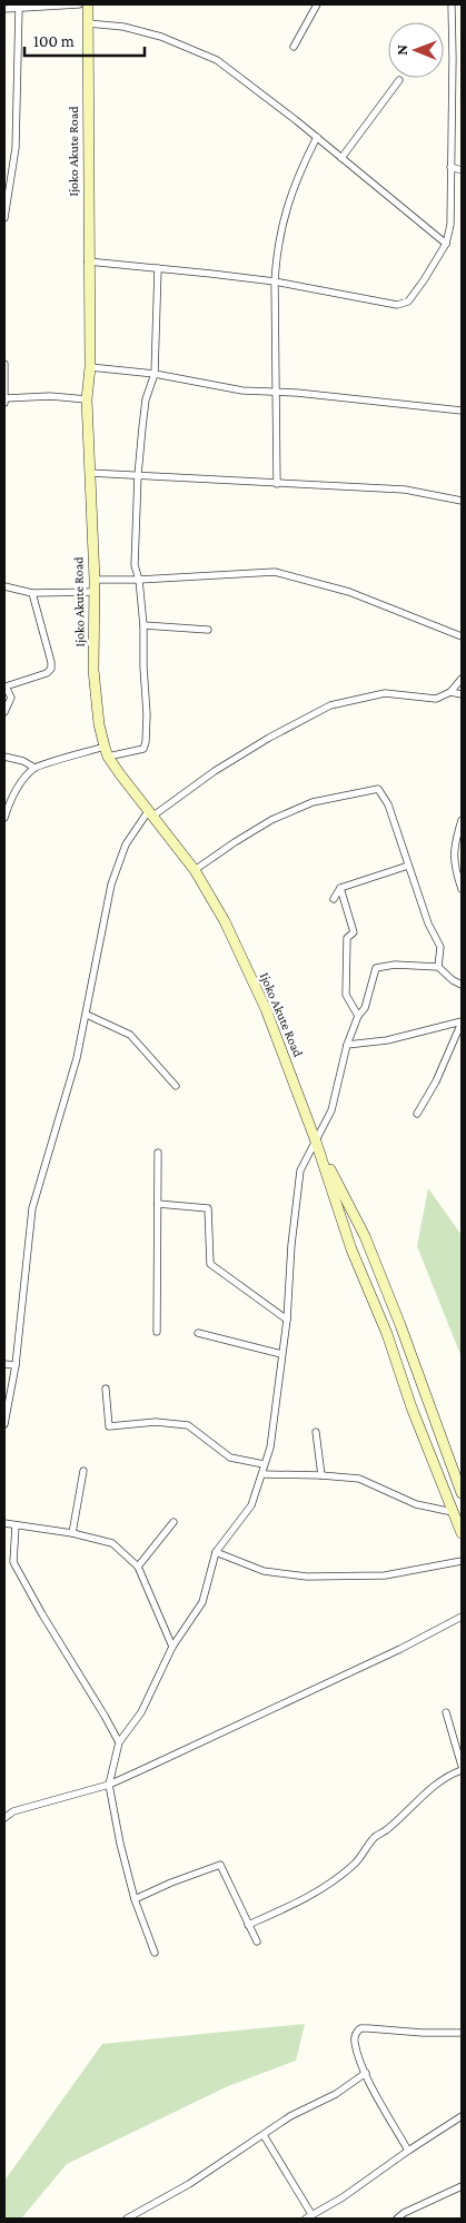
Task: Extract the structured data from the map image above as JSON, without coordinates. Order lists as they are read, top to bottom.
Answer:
{
  "streets": {
    "main road": ["Ijoko Akute Road"]
  },
  "scale_bar": "100 m",
  "north": "left"
}
